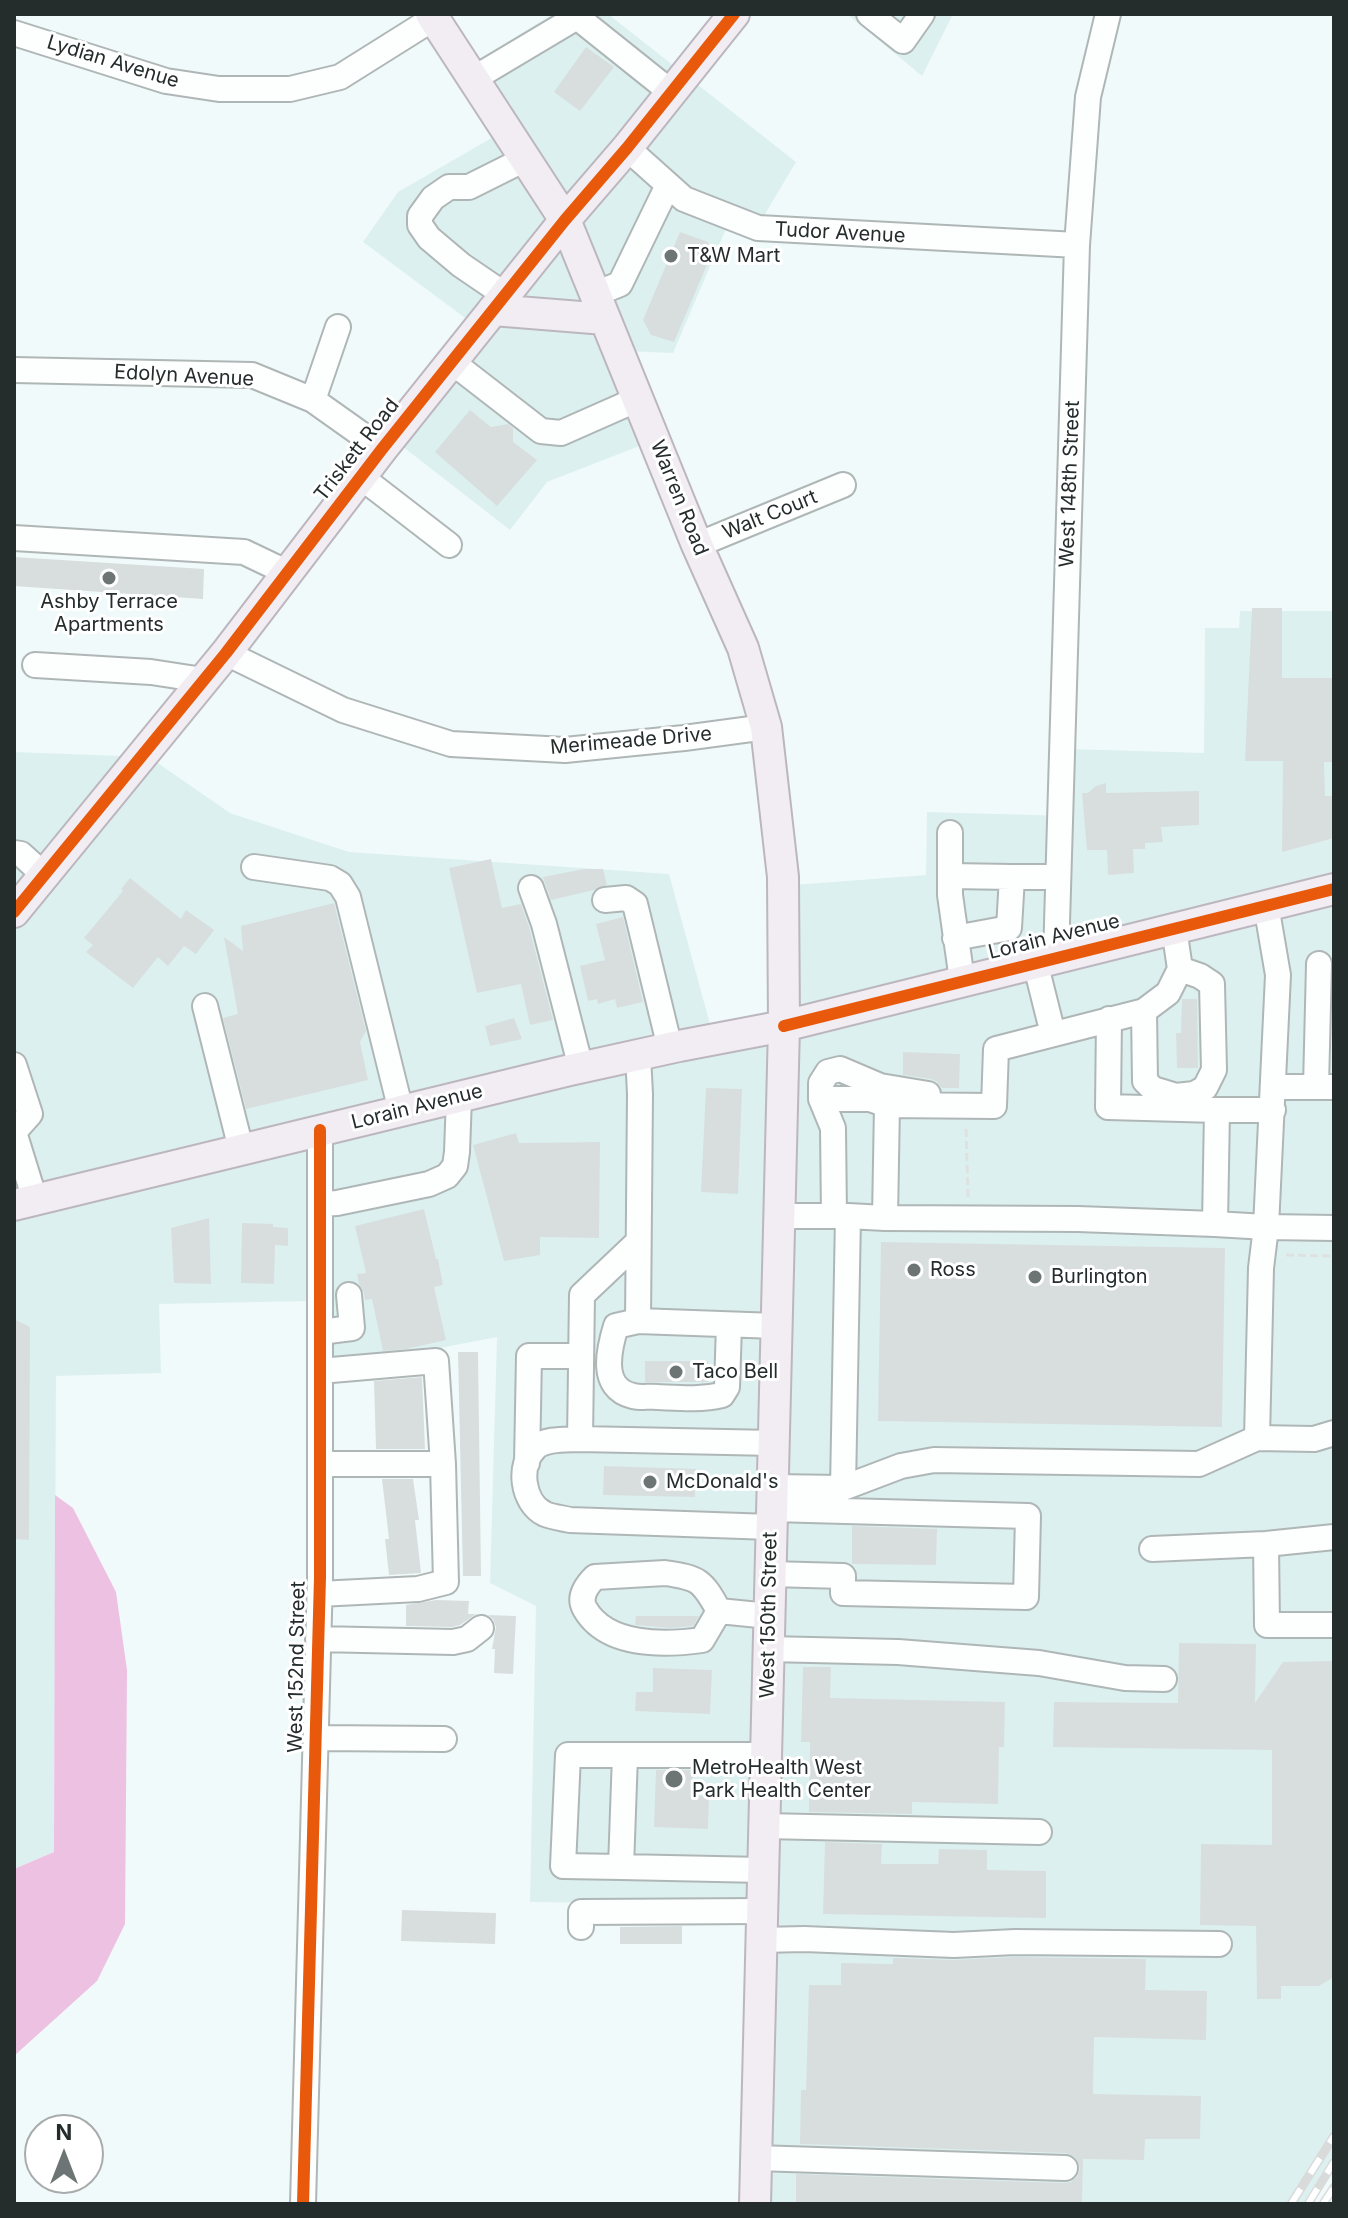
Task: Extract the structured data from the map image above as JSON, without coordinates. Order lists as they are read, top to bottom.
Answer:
{
  "streets": {
    "main road": [
      "Triskett Road",
      "Warren Road",
      "Lorain Avenue",
      "West 150th Street"
    ],
    "street": [
      "Lydian Avenue",
      "Tudor Avenue",
      "Edolyn Avenue",
      "West 148th Street",
      "Walt Court",
      "Merimeade Drive",
      "West 152nd Street"
    ]
  },
  "crossings": [
    ["Lydian Avenue", "Warren Road"],
    ["Tudor Avenue", "Triskett Road"],
    ["Tudor Avenue", "West 148th Street"],
    ["Edolyn Avenue", "Triskett Road"],
    ["Triskett Road", "Warren Road"],
    ["Triskett Road", "Merimeade Drive"],
    ["West 148th Street", "Lorain Avenue"],
    ["Warren Road", "Walt Court"],
    ["Warren Road", "Merimeade Drive"],
    ["Warren Road", "Lorain Avenue"],
    ["Warren Road", "West 150th Street"],
    ["Lorain Avenue", "West 150th Street"],
    ["Lorain Avenue", "West 152nd Street"]
  ],
  "places": [
    "T&W Mart",
    "Ashby Terrace Apartments",
    "Ross",
    "Burlington",
    "Taco Bell",
    "McDonald's",
    "MetroHealth West Park Health Center"
  ],
  "north": "top"
}
